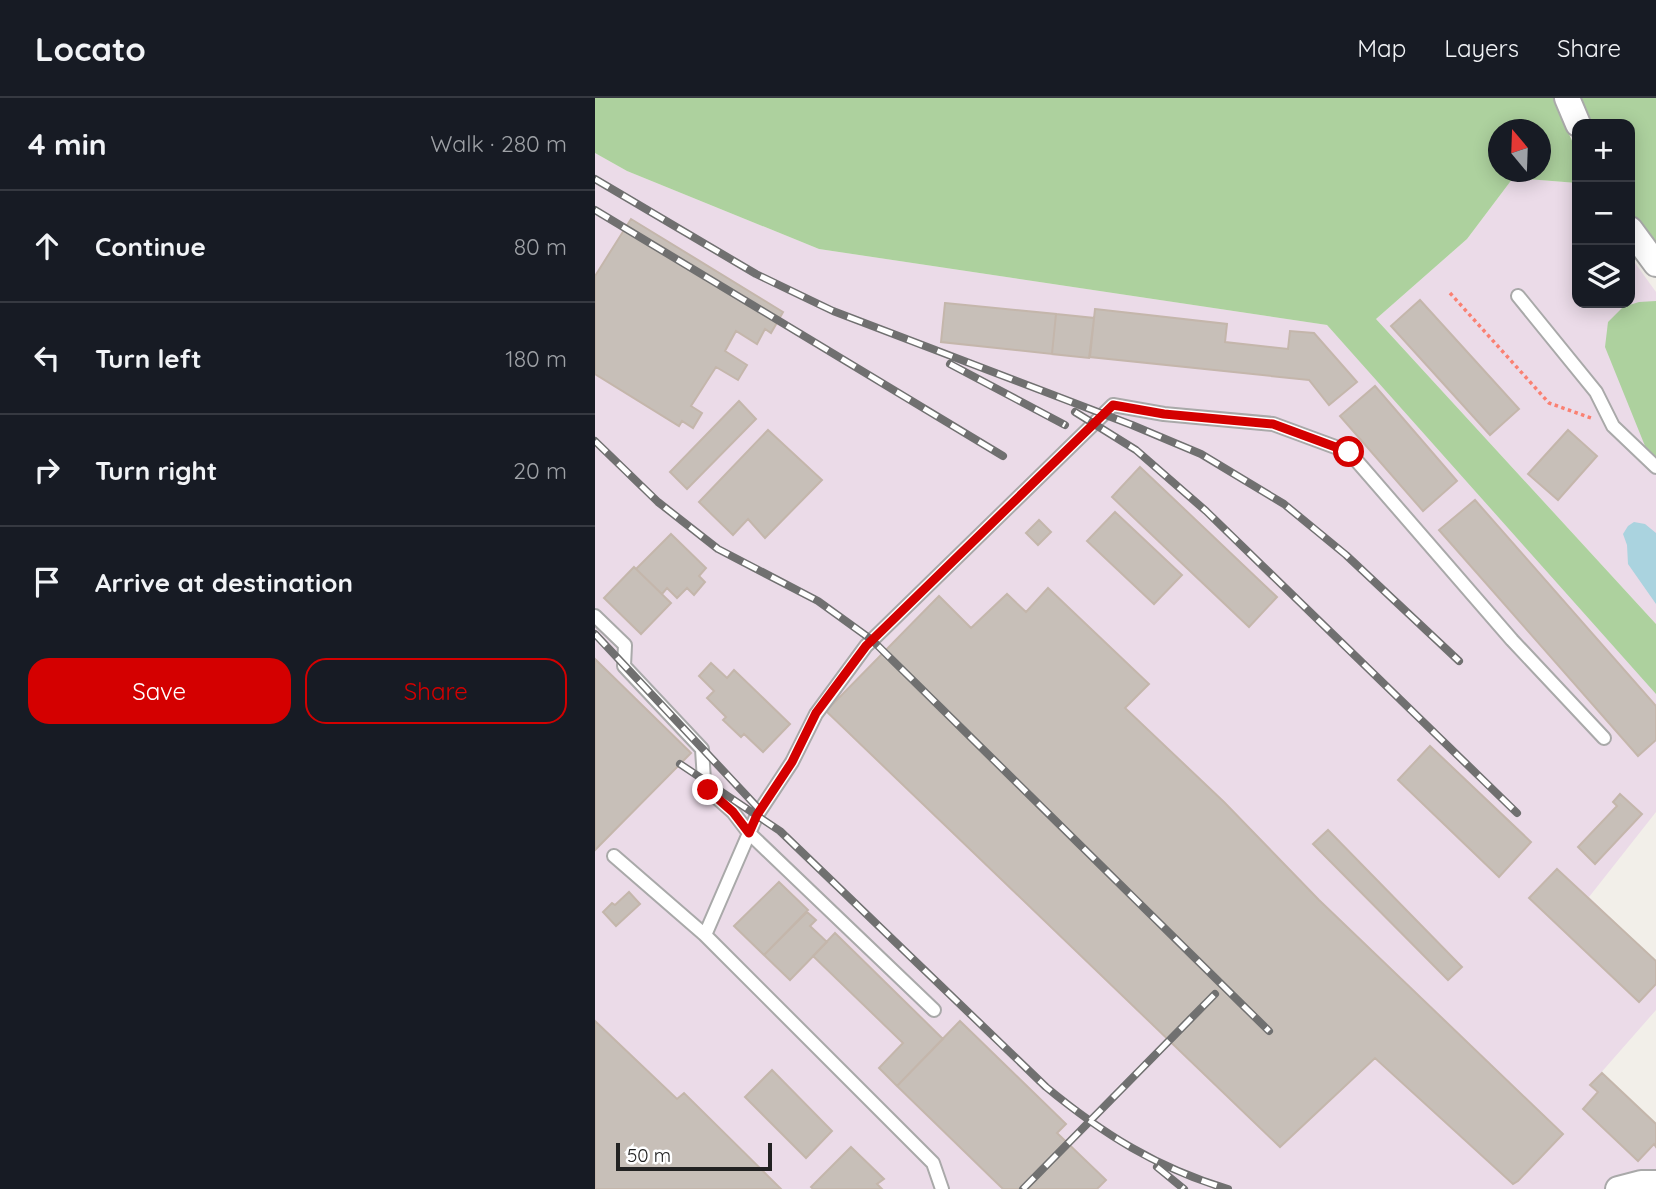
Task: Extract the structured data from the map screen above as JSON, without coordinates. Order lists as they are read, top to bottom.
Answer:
{
  "scale_bar": "50 m",
  "north": "top",
  "page": {
    "header": "Locato",
    "nav": ["Map", "Layers", "Share"],
    "heading": ["4 min", "Walk · 280 m"],
    "map_buttons": ["+", "−"],
    "list": [
      ["Continue", "80 m"],
      ["Turn left", "180 m"],
      ["Turn right", "20 m"],
      "Arrive at destination"
    ],
    "buttons": ["Save", "Share"],
    "scale": "50 m"
  }
}
